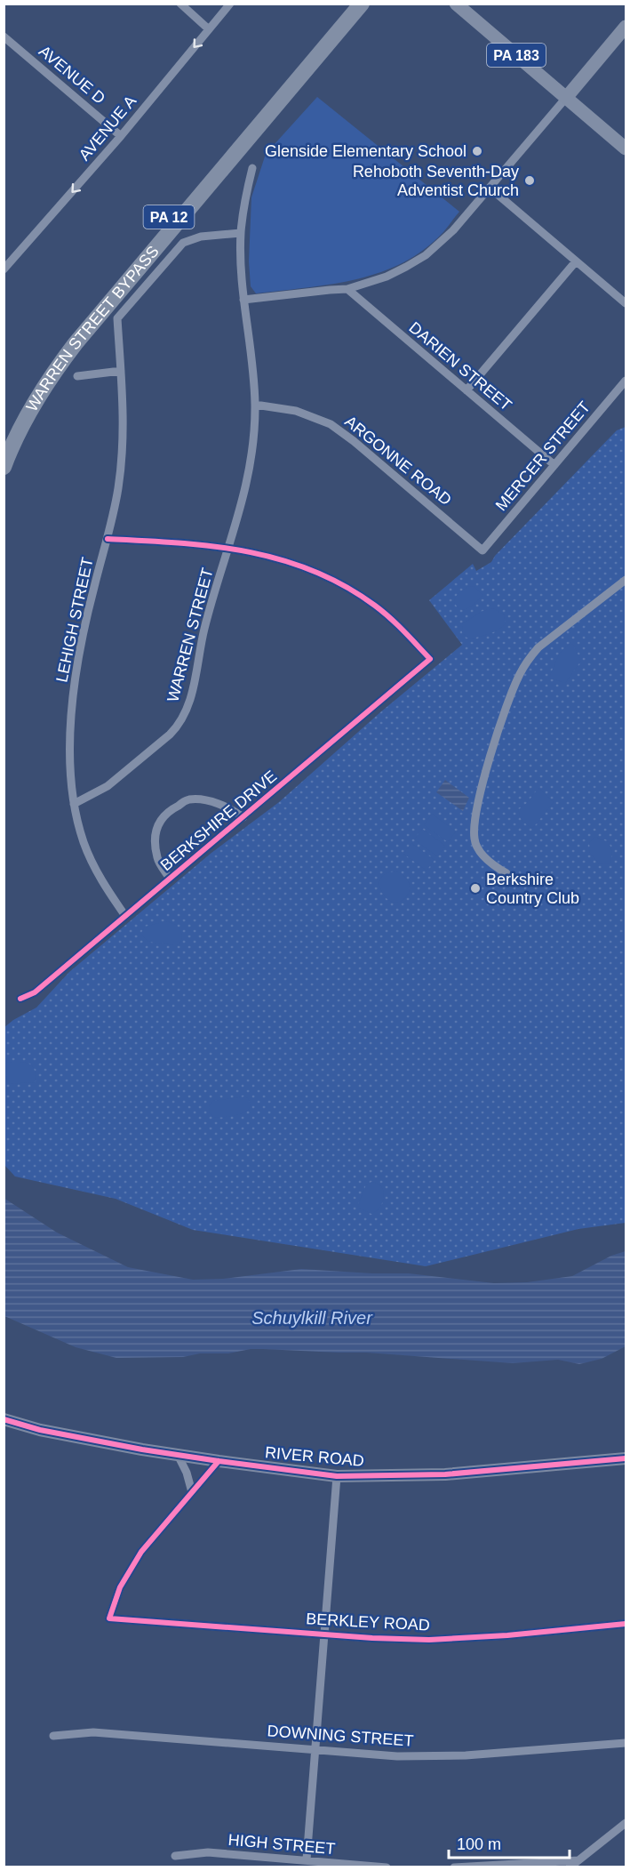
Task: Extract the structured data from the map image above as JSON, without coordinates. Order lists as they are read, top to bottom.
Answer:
{
  "streets": {
    "highway": ["PA 12", "WARREN STREET BYPASS"],
    "main road": ["PA 183"],
    "street": [
      "AVENUE D",
      "AVENUE A",
      "DARIEN STREET",
      "MERCER STREET",
      "ARGONNE ROAD",
      "LEHIGH STREET",
      "WARREN STREET",
      "BERKSHIRE DRIVE",
      "RIVER ROAD",
      "BERKLEY ROAD",
      "DOWNING STREET",
      "HIGH STREET"
    ]
  },
  "crossings": [
    ["AVENUE D", "AVENUE A"],
    ["DARIEN STREET", "MERCER STREET"],
    ["MERCER STREET", "ARGONNE ROAD"],
    ["ARGONNE ROAD", "WARREN STREET"],
    ["LEHIGH STREET", "WARREN STREET"],
    ["LEHIGH STREET", "BERKSHIRE DRIVE"],
    ["WARREN STREET", "BERKSHIRE DRIVE"]
  ],
  "one_way": ["AVENUE A"],
  "water": ["Schuylkill River"],
  "places": ["Glenside Elementary School", "Rehoboth Seventh-Day Adventist Church", "Berkshire Country Club"],
  "scale_bar": "100 m"
}
